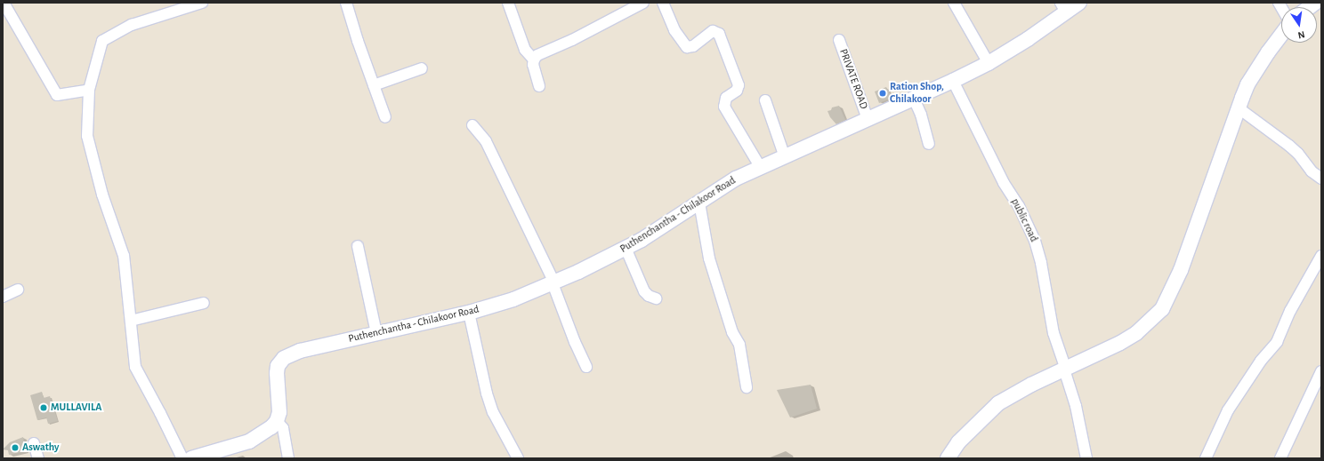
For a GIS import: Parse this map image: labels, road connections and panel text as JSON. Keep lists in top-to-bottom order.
{
  "streets": {
    "main road": ["Puthenchantha - Chilakoor Road"],
    "street": ["PRIVATE ROAD", "public road"]
  },
  "crossings": [
    ["PRIVATE ROAD", "Puthenchantha - Chilakoor Road"],
    ["Puthenchantha - Chilakoor Road", "public road"]
  ],
  "places": ["Ration Shop, Chilakoor", "MULLAVILA", "Aswathy"],
  "north": "bottom"
}
